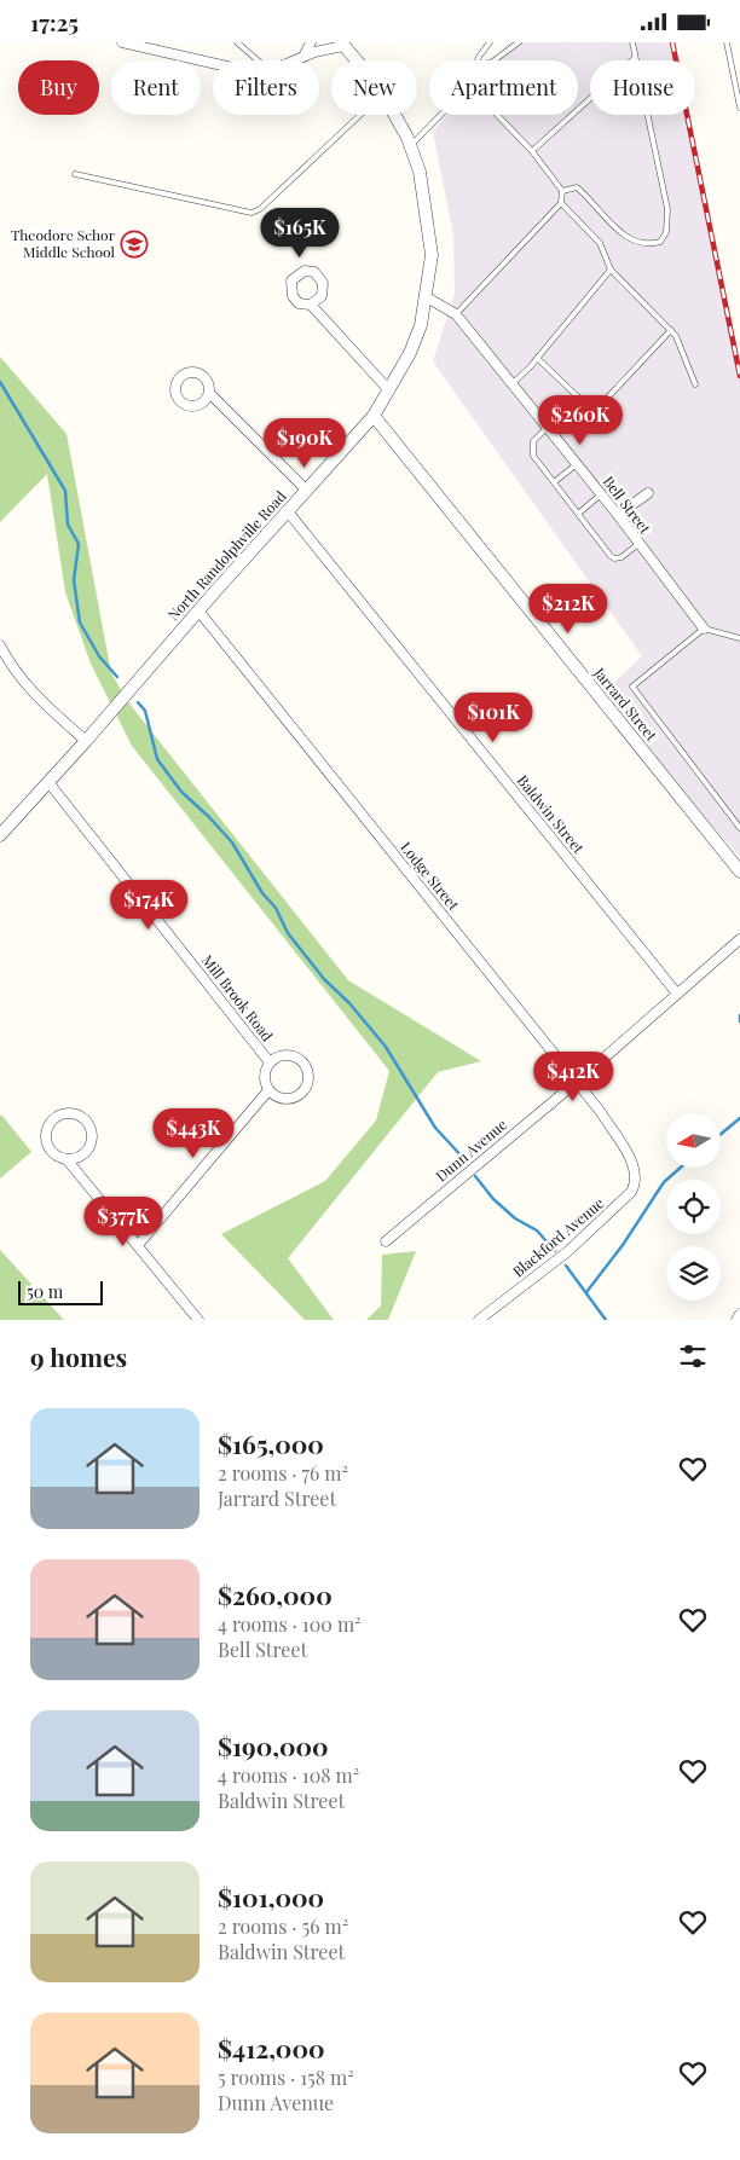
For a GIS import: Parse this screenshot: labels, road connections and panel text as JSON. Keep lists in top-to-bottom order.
{
  "streets": {
    "street": [
      "Bell Street",
      "North Randolphville Road",
      "Jarrard Street",
      "Baldwin Street",
      "Lodge Street",
      "Mill Brook Road",
      "Dunn Avenue",
      "Blackford Avenue"
    ]
  },
  "crossings": [
    ["Bell Street", "North Randolphville Road"],
    ["North Randolphville Road", "Jarrard Street"],
    ["North Randolphville Road", "Baldwin Street"],
    ["North Randolphville Road", "Lodge Street"],
    ["North Randolphville Road", "Mill Brook Road"],
    ["Baldwin Street", "Dunn Avenue"],
    ["Lodge Street", "Dunn Avenue"],
    ["Lodge Street", "Blackford Avenue"]
  ],
  "places": {
    "school or university": ["Theodore Schor Middle School"]
  },
  "scale_bar": "50 m",
  "north": "left",
  "page": {
    "status": "17:25",
    "chip": [
      "Buy",
      "Rent",
      "Filters",
      "New",
      "Apartment",
      "House"
    ],
    "price": [
      "$165K",
      "$260K",
      "$190K",
      "$212K",
      "$101K",
      "$174K",
      "$412K",
      "$443K",
      "$377K"
    ],
    "scale": "50 m",
    "heading": "9 homes",
    "list": [
      {
        "name": "$165,000",
        "note": "2 rooms · 76 m² · Jarrard Street"
      },
      {
        "name": "$260,000",
        "note": "4 rooms · 100 m² · Bell Street"
      },
      {
        "name": "$190,000",
        "note": "4 rooms · 108 m² · Baldwin Street"
      },
      {
        "name": "$101,000",
        "note": "2 rooms · 56 m² · Baldwin Street"
      },
      {
        "name": "$412,000",
        "note": "5 rooms · 158 m² · Dunn Avenue"
      }
    ]
  }
}
